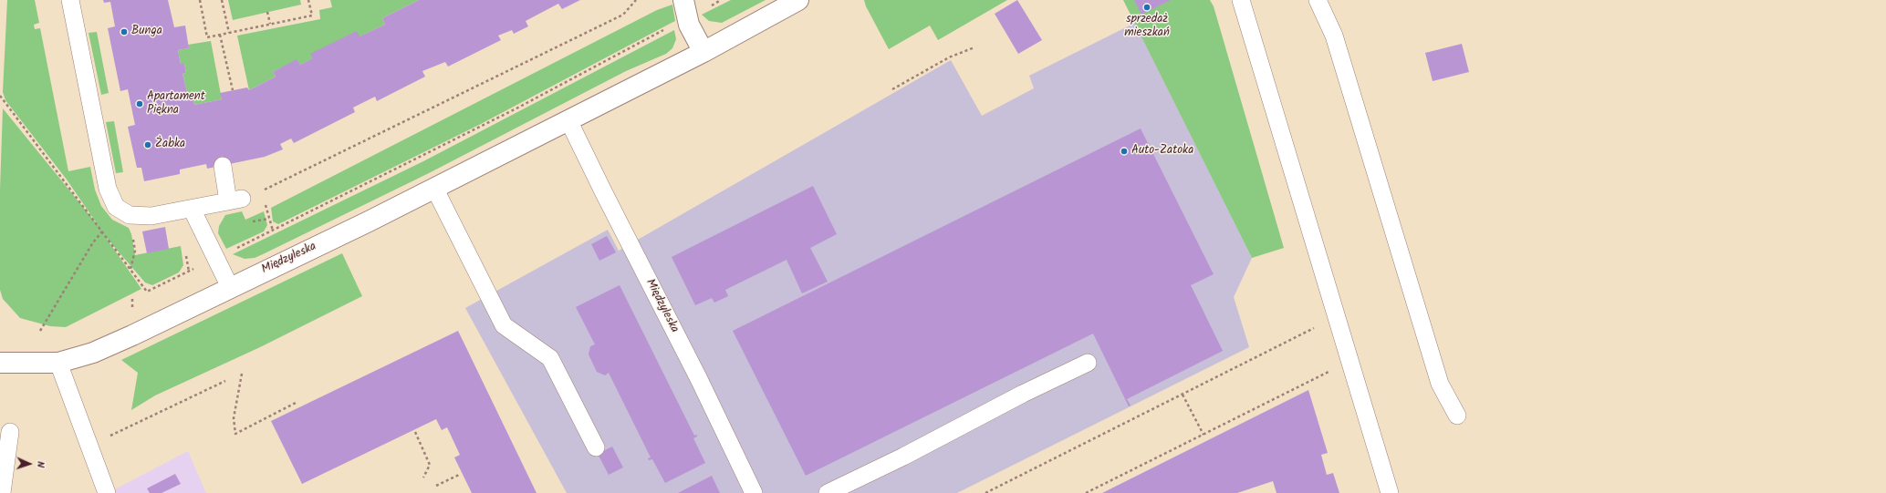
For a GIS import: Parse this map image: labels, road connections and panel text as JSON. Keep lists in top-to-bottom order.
{
  "streets": {
    "street": ["Międzyleska"]
  },
  "places": [
    "sprzedaż mieszkań",
    "Bunga",
    "Apartament Piękna",
    "Żabka",
    "Auto-Zatoka"
  ],
  "north": "right"
}
